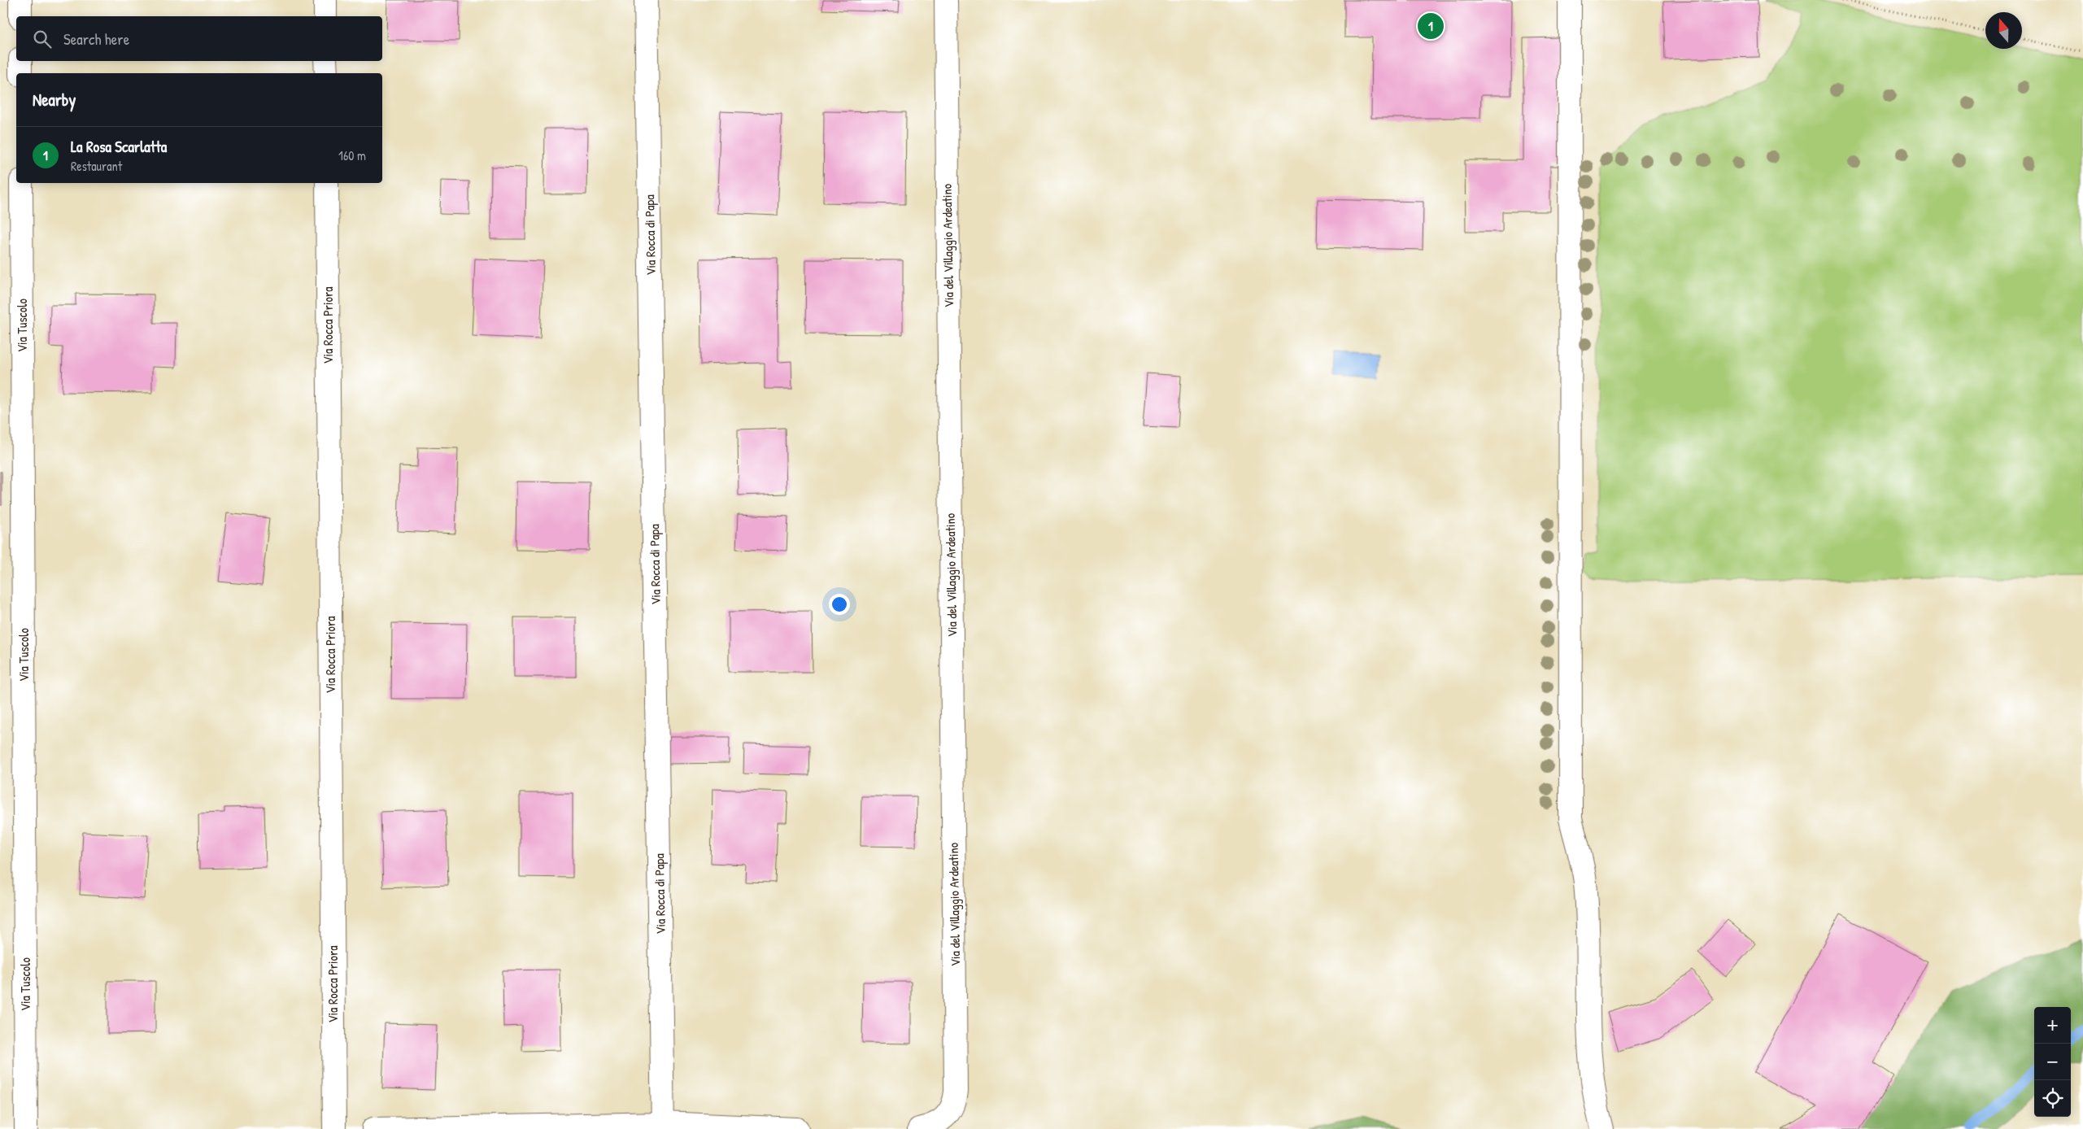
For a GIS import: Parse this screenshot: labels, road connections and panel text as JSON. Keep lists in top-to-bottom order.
{
  "streets": {
    "street": [
      "Via Rocca di Papa",
      "Via del Villaggio Ardeatino",
      "Via Tuscolo",
      "Via Rocca Priora"
    ]
  },
  "north": "top",
  "page": {
    "pins": "1",
    "search": "Search here",
    "heading": "Nearby",
    "list": [
      {
        "mark": "1",
        "name": "La Rosa Scarlatta",
        "note": "Restaurant",
        "value": "160 m"
      }
    ],
    "map_buttons": ["+", "−"]
  }
}
